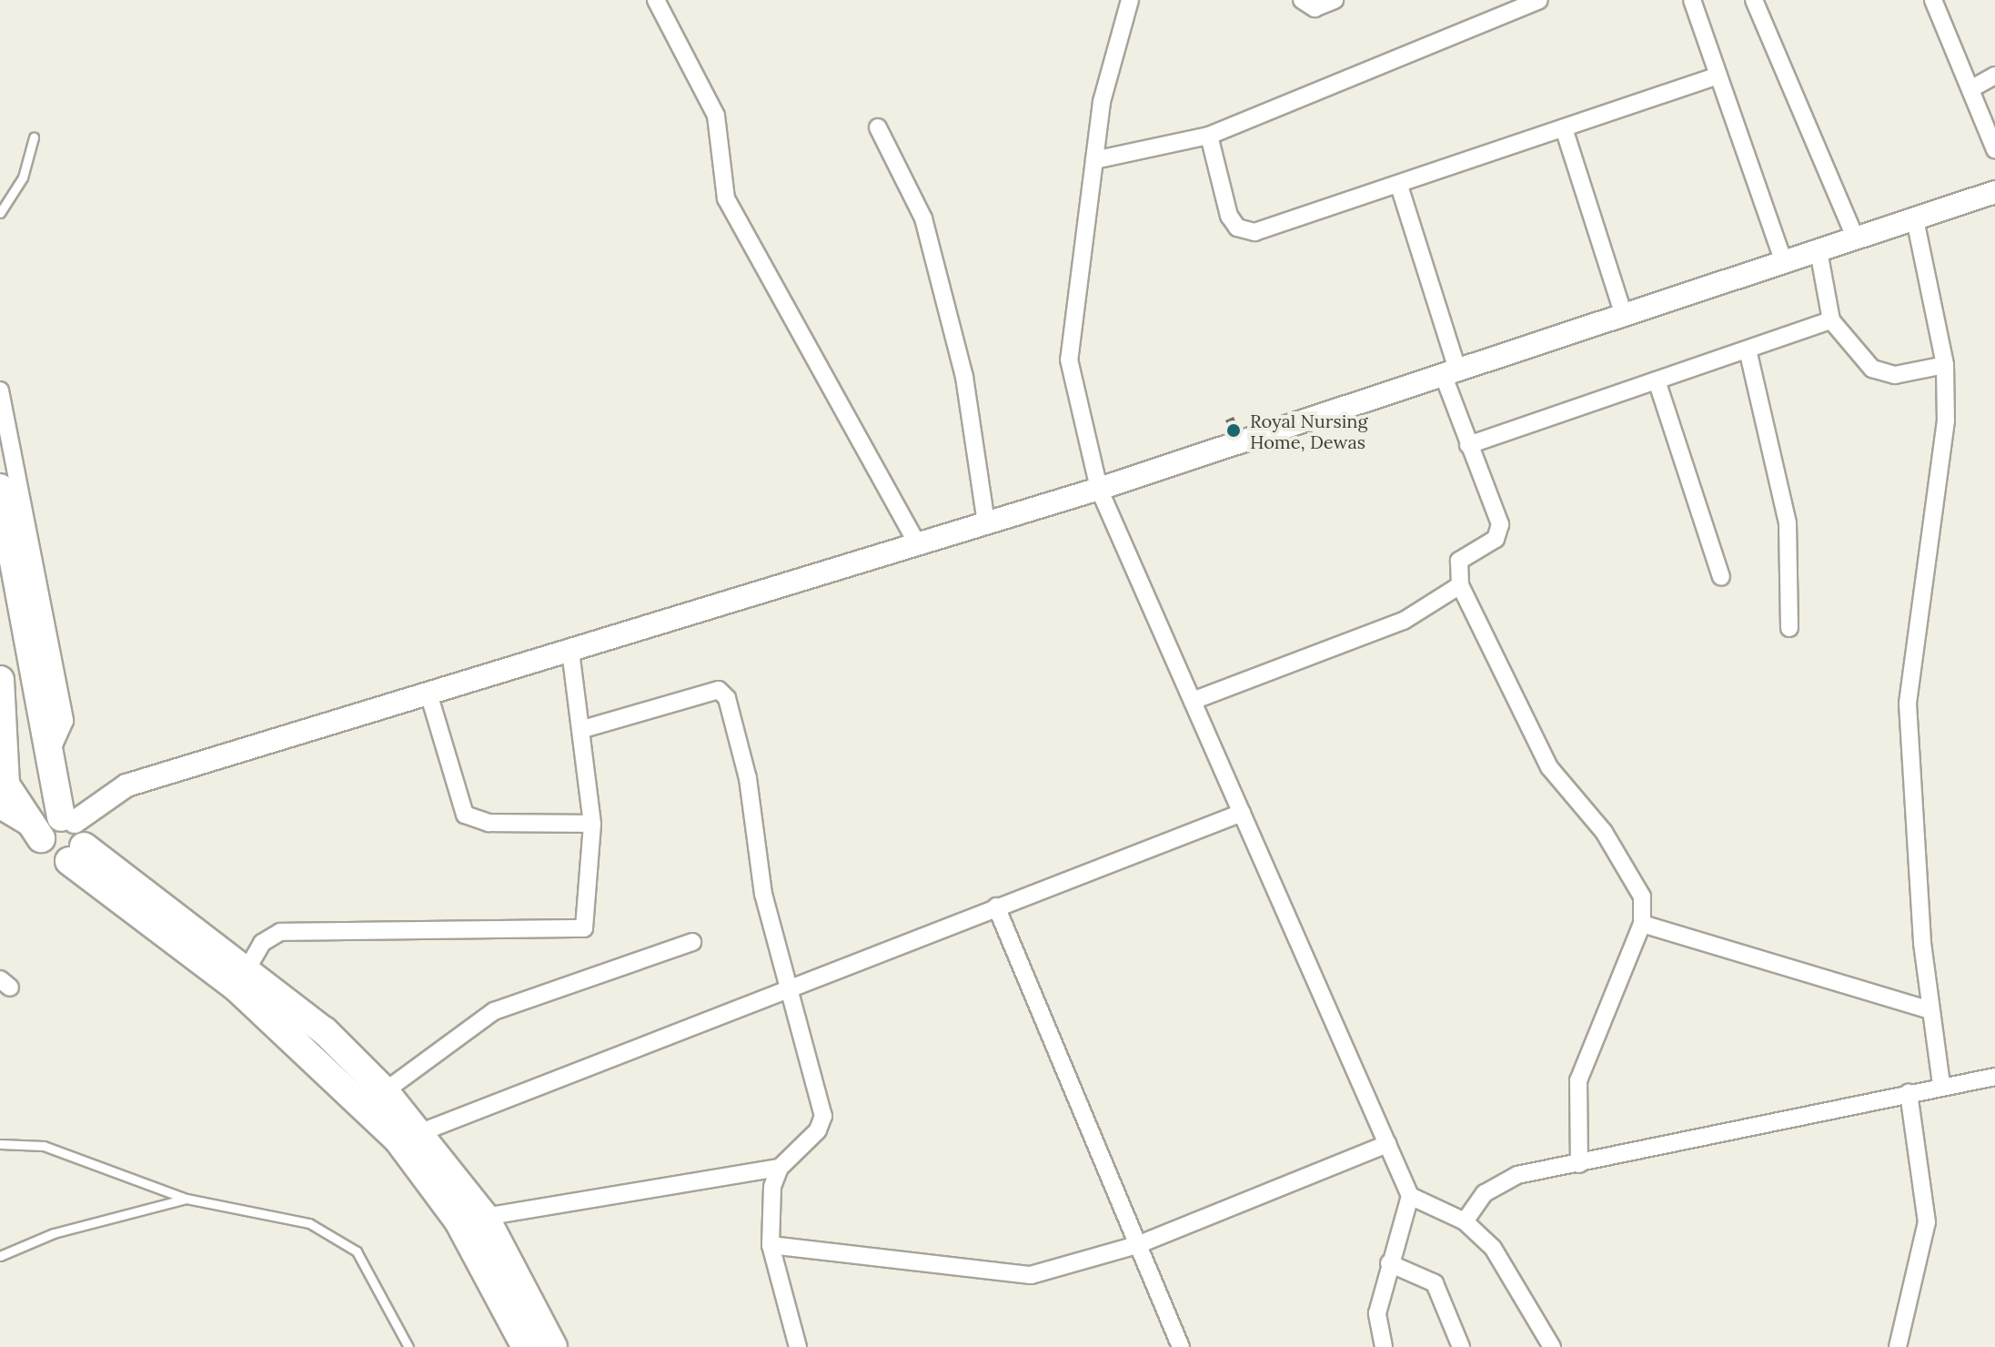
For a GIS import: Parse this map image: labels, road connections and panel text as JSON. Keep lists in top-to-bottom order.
{
  "places": ["Royal Nursing Home, Dewas"]
}
